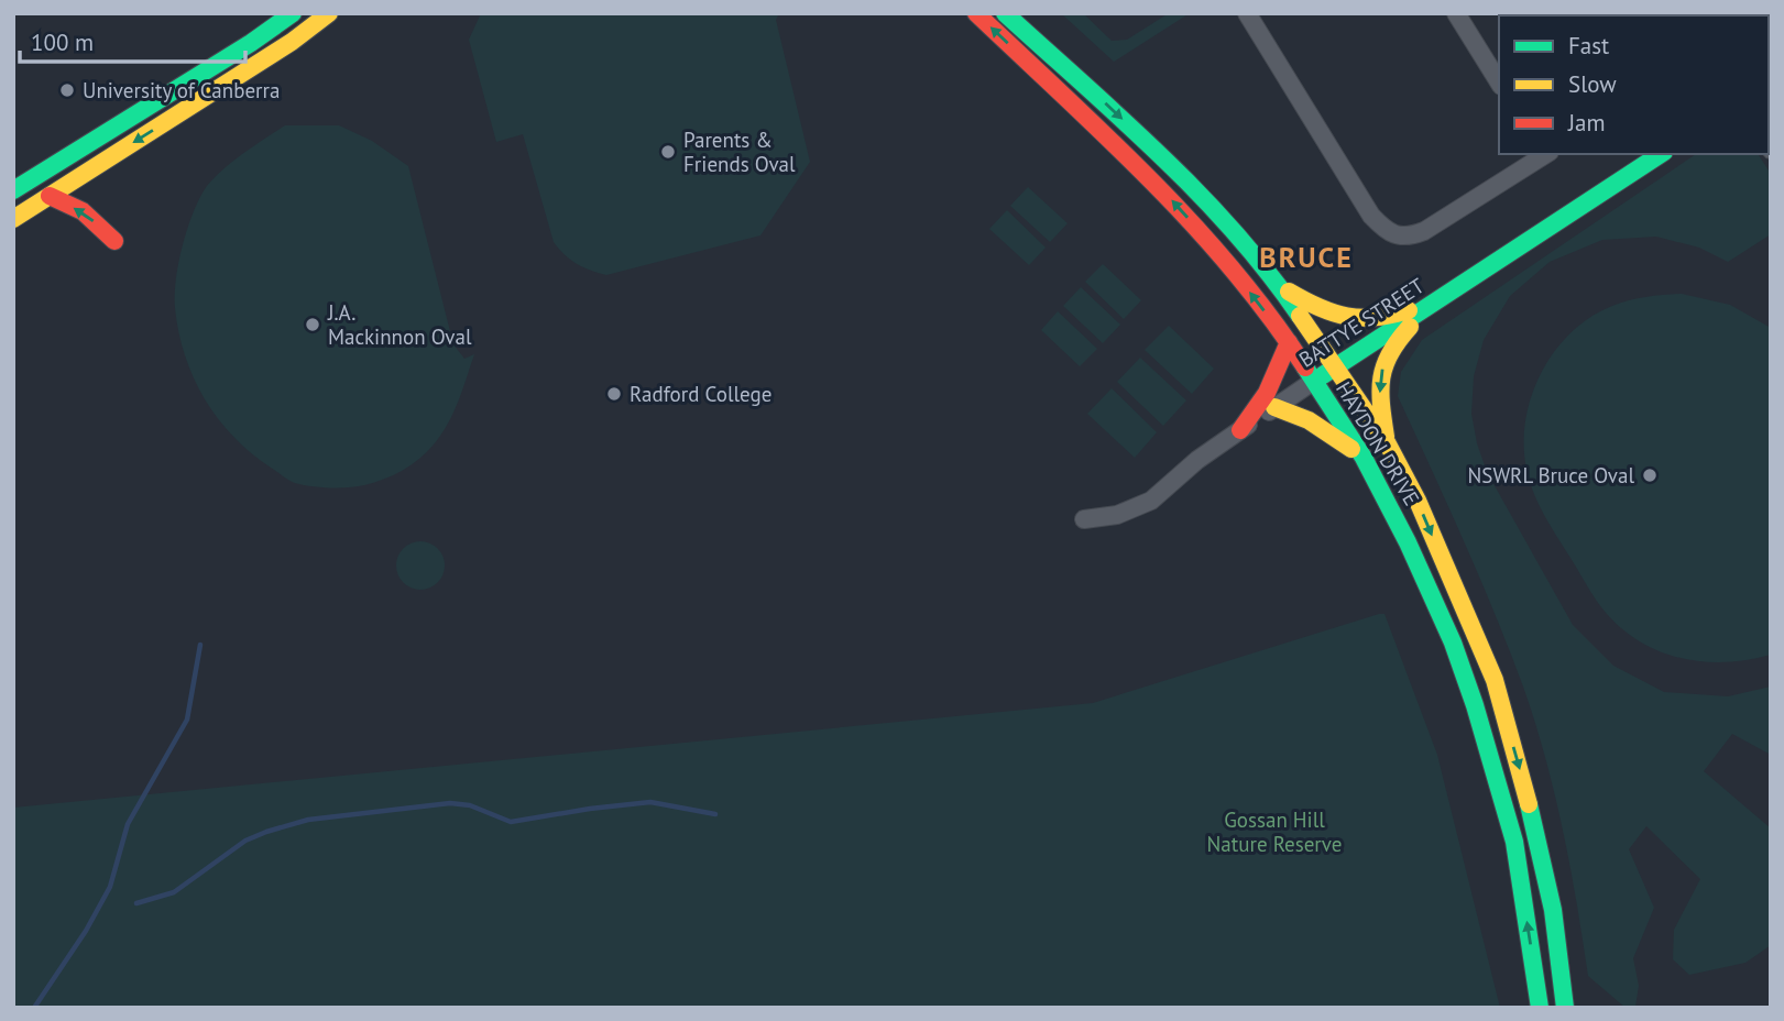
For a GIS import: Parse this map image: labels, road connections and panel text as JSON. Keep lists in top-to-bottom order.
{
  "streets": {
    "main road": ["BATTYE STREET", "HAYDON DRIVE"]
  },
  "crossings": [
    ["BATTYE STREET", "HAYDON DRIVE"]
  ],
  "districts": ["BRUCE"],
  "parks": ["Gossan Hill Nature Reserve"],
  "places": [
    "University of Canberra",
    "Parents & Friends Oval",
    "J.A. Mackinnon Oval",
    "Radford College",
    "NSWRL Bruce Oval"
  ],
  "legend": ["Fast", "Slow", "Jam"],
  "scale_bar": "100 m"
}
